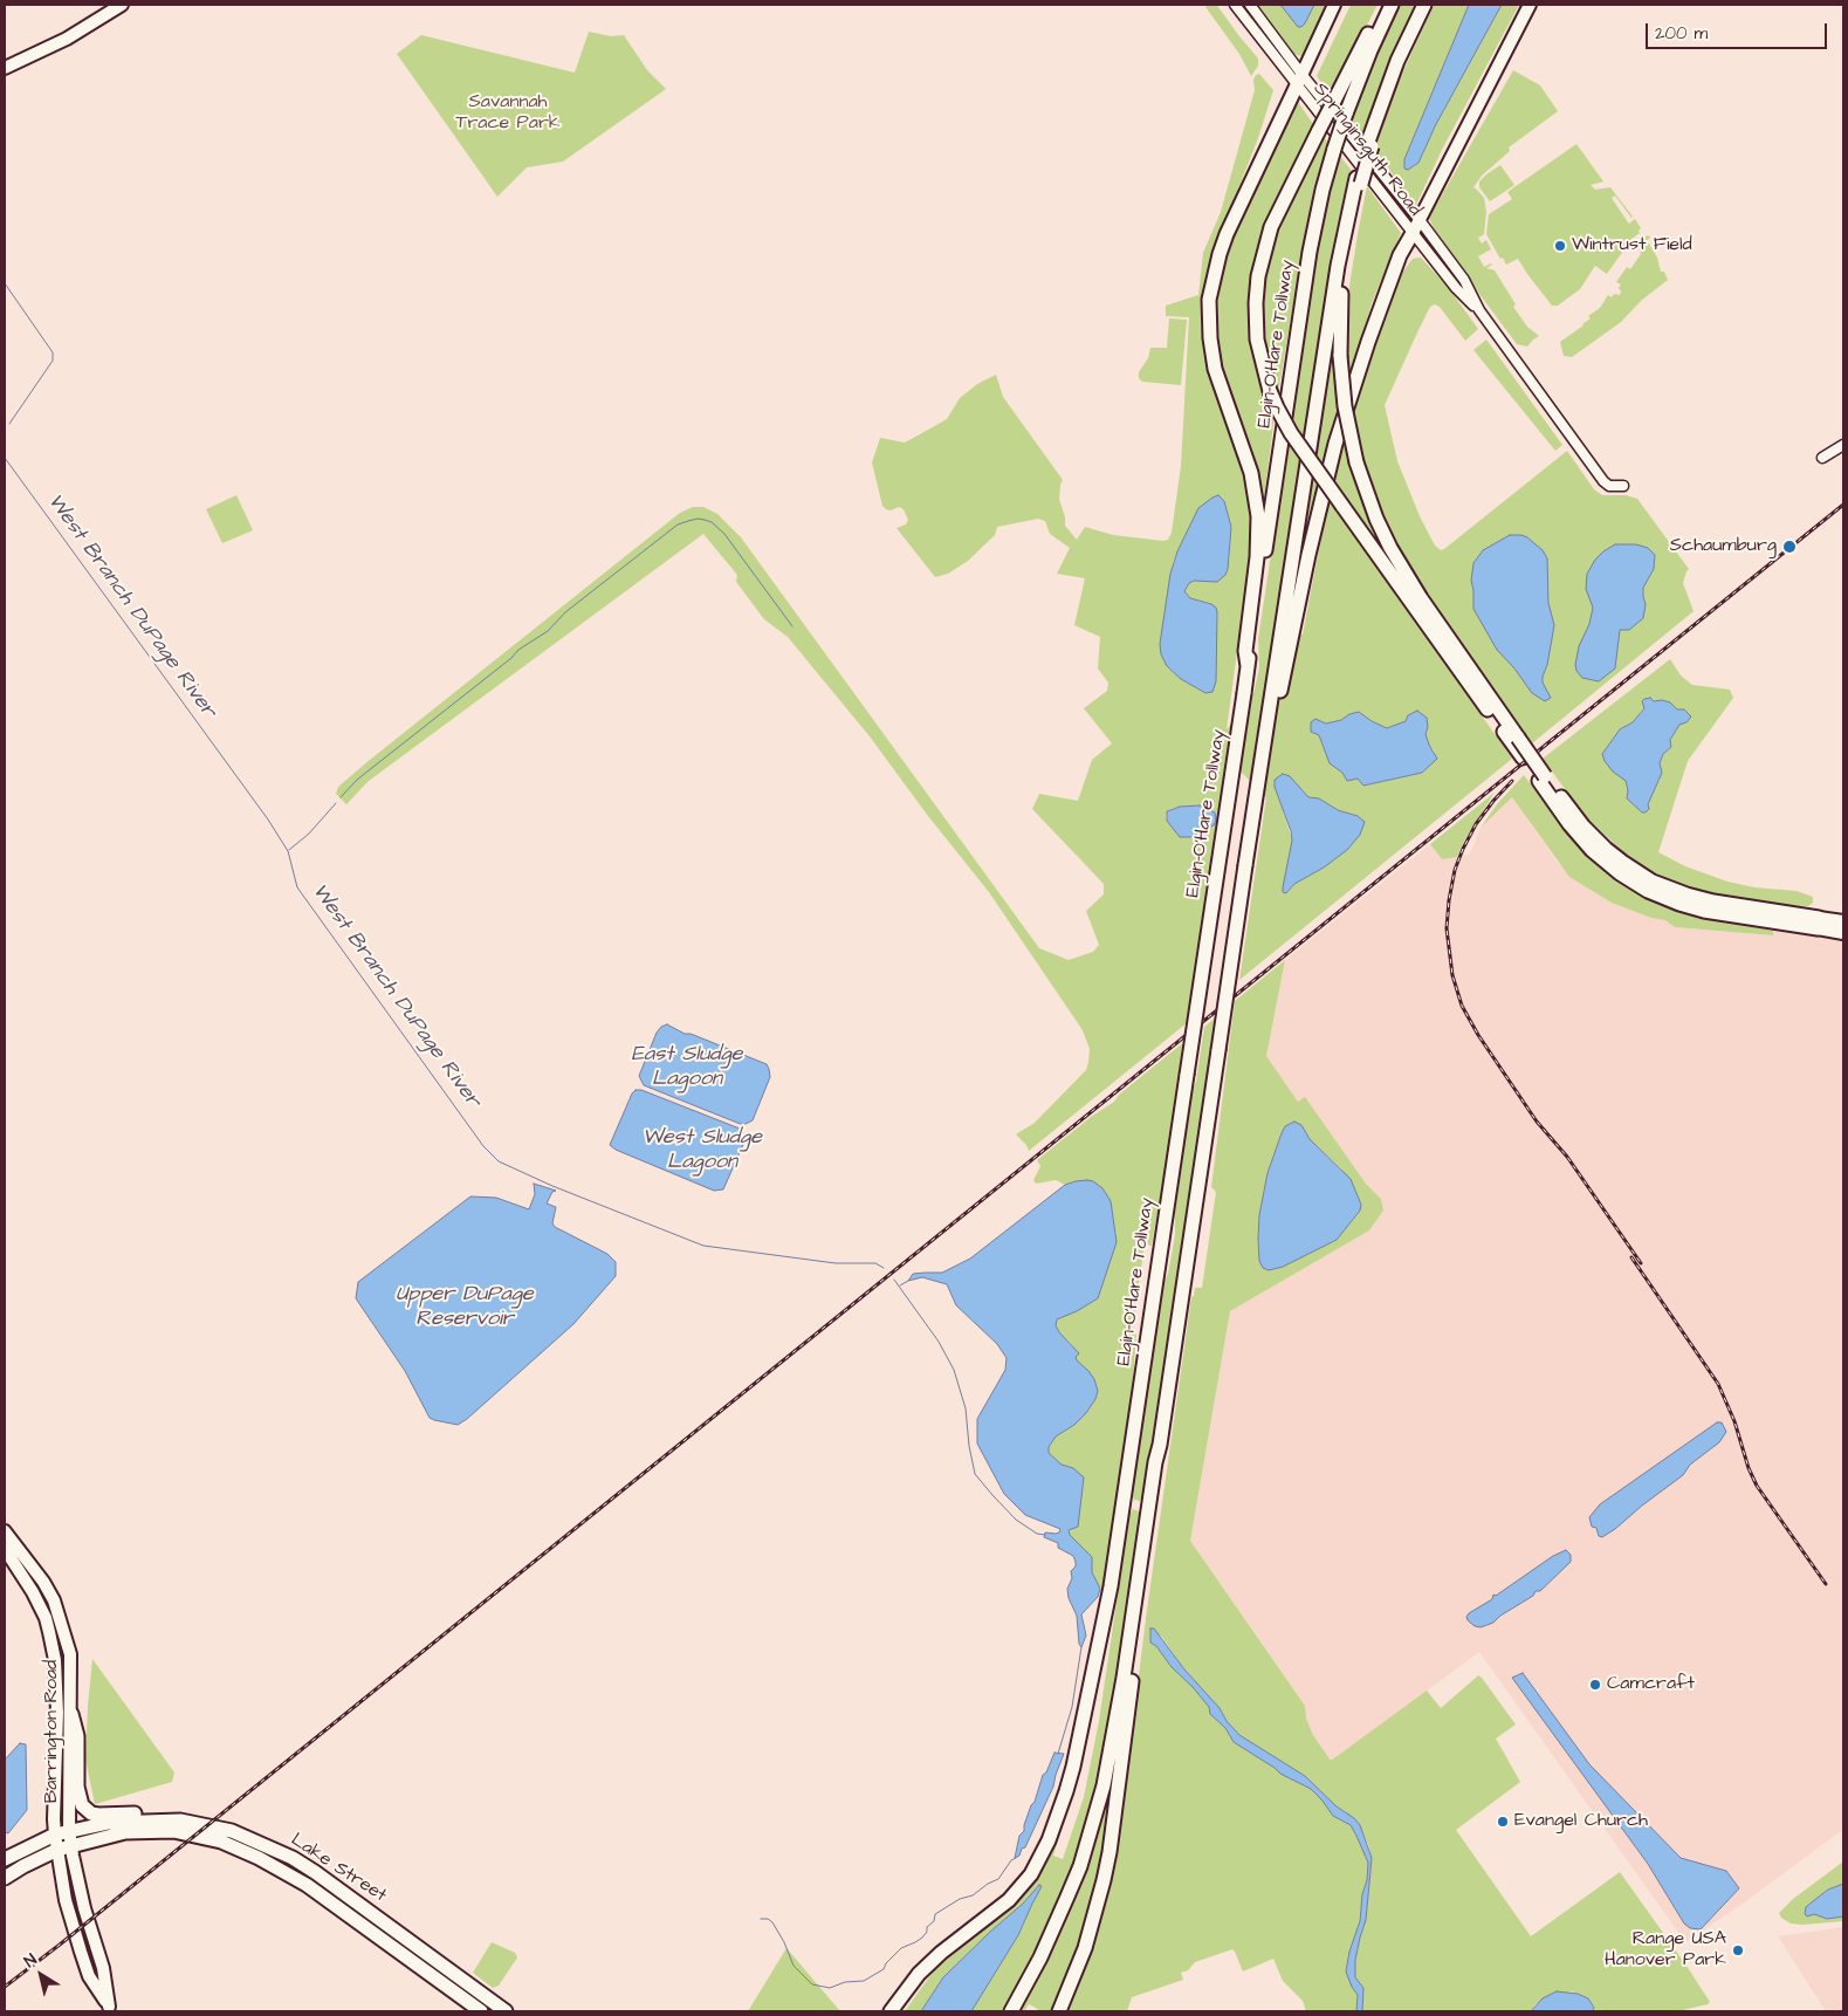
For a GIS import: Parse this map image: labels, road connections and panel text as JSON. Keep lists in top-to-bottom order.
{
  "streets": {
    "highway": ["Elgin-O'Hare Tollway", "Lake Street"],
    "main road": ["Barrington Road"],
    "street": ["Springinsguth Road"]
  },
  "crossings": [
    ["Barrington Road", "Lake Street"]
  ],
  "water": [
    "West Branch DuPage River",
    "East Sludge Lagoon",
    "West Sludge Lagoon",
    "Upper DuPage Reservoir"
  ],
  "parks": ["Savannah Trace Park"],
  "places": [
    "Wintrust Field",
    "Schaumburg",
    "Camcraft",
    "Evangel Church",
    "Range USA Hanover Park"
  ],
  "scale_bar": "200 m",
  "north": "top left"
}
